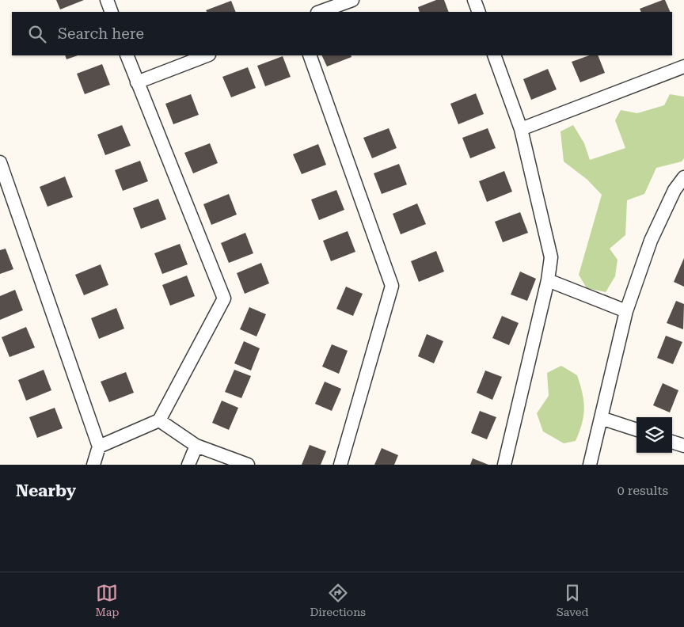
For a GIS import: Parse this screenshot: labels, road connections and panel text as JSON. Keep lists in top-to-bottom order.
{
  "page": {
    "search": "Search here",
    "heading": ["Nearby", "0 results"],
    "nav": ["Map", "Directions", "Saved"]
  }
}
